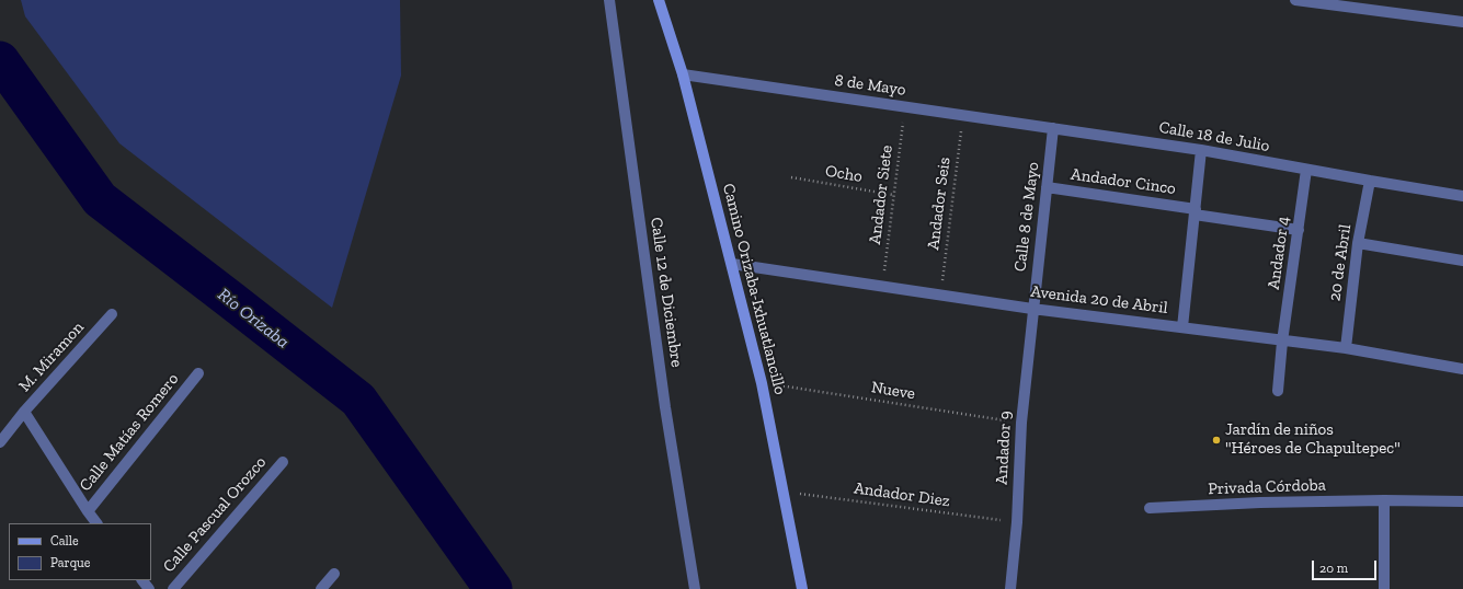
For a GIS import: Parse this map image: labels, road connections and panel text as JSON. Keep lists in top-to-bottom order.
{
  "streets": {
    "street": [
      "8 de Mayo",
      "Calle 18 de Julio",
      "Andador Cinco",
      "Calle 8 de Mayo",
      "Andador 4",
      "20 de Abril",
      "Camino Orizaba-Ixhuatlancillo",
      "Calle 12 de Diciembre",
      "Avenida 20 de Abril",
      "M. Miramon",
      "Calle Matías Romero",
      "Andador 9",
      "Privada Córdoba",
      "Calle Pascual Orozco"
    ],
    "path": [
      "Ocho",
      "Andador Siete",
      "Andador Seis",
      "Nueve",
      "Andador Diez"
    ]
  },
  "crossings": [
    ["8 de Mayo", "Calle 18 de Julio"],
    ["8 de Mayo", "Andador Siete"],
    ["8 de Mayo", "Andador Seis"],
    ["8 de Mayo", "Calle 8 de Mayo"],
    ["8 de Mayo", "Camino Orizaba-Ixhuatlancillo"],
    ["Calle 18 de Julio", "Calle 8 de Mayo"],
    ["Calle 18 de Julio", "Andador 4"],
    ["Calle 18 de Julio", "20 de Abril"],
    ["Ocho", "Andador Siete"],
    ["Andador Cinco", "Calle 8 de Mayo"],
    ["Andador Cinco", "Andador 4"],
    ["Andador Siete", "Avenida 20 de Abril"],
    ["Andador Seis", "Avenida 20 de Abril"],
    ["Calle 8 de Mayo", "Avenida 20 de Abril"],
    ["Calle 8 de Mayo", "Andador 9"],
    ["Andador 4", "Avenida 20 de Abril"],
    ["20 de Abril", "Avenida 20 de Abril"],
    ["Camino Orizaba-Ixhuatlancillo", "Avenida 20 de Abril"],
    ["Camino Orizaba-Ixhuatlancillo", "Nueve"],
    ["Camino Orizaba-Ixhuatlancillo", "Andador Diez"],
    ["Avenida 20 de Abril", "Andador 9"],
    ["Nueve", "Andador 9"],
    ["Andador 9", "Andador Diez"]
  ],
  "water": ["Río Orizaba"],
  "places": ["Jardín de niños \"Héroes de Chapultepec\""],
  "legend": ["Calle", "Parque"],
  "scale_bar": "20 m"
}
